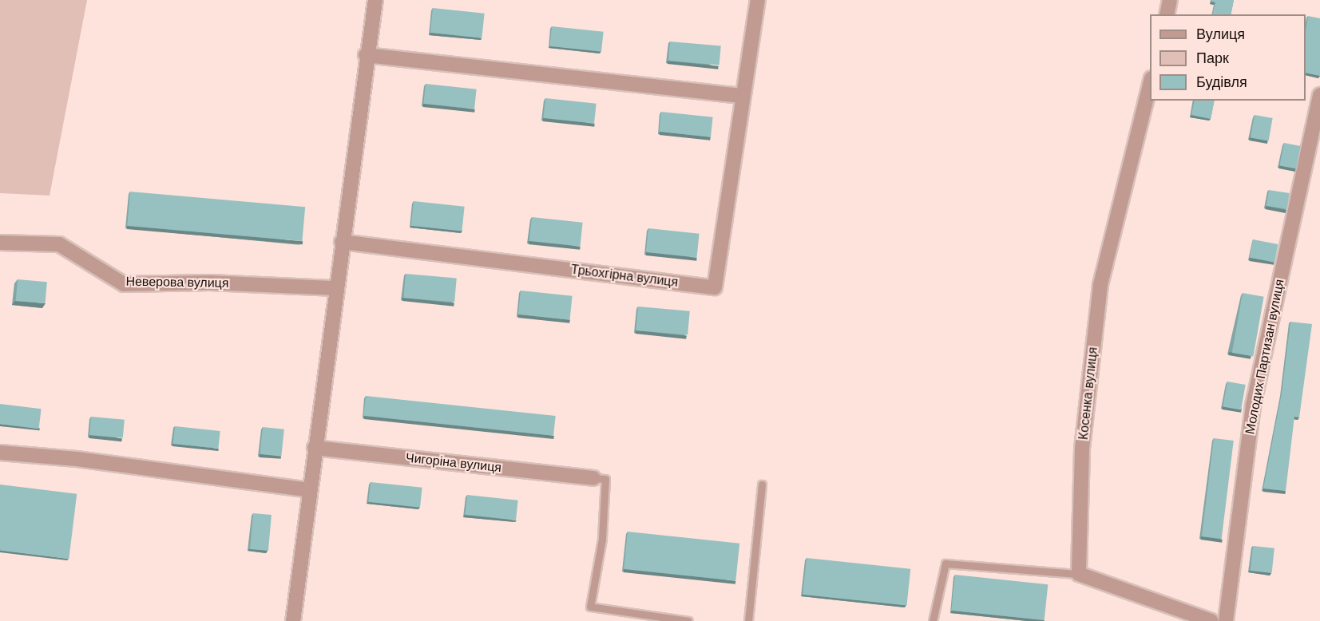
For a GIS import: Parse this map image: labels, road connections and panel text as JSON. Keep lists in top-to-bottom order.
{
  "streets": {
    "street": [
      "Трьохгірна вулиця",
      "Неверова вулиця",
      "Молодих Партизан вулиця",
      "Косенка вулиця",
      "Чигоріна вулиця"
    ]
  },
  "legend": ["Вулиця", "Парк", "Будівля"]
}
